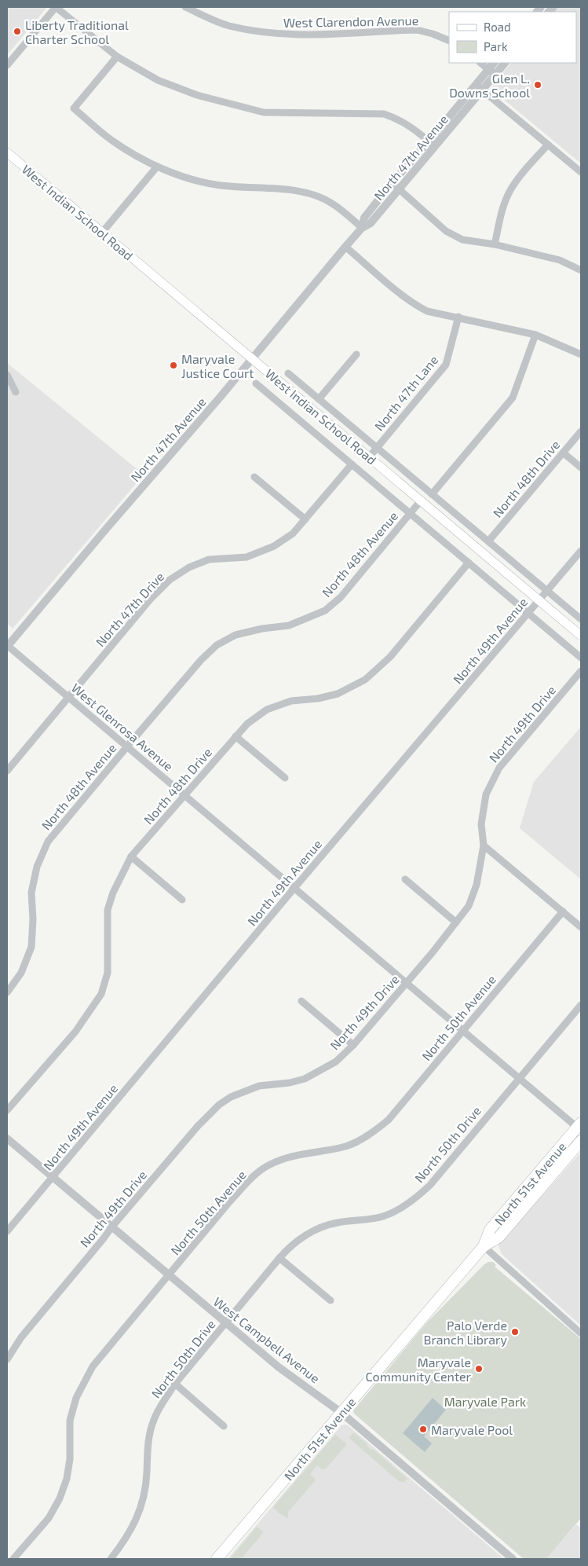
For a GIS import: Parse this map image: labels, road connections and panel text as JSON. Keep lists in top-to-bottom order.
{
  "streets": {
    "main road": ["West Indian School Road", "North 51st Avenue"],
    "street": [
      "West Clarendon Avenue",
      "North 47th Avenue",
      "North 47th Lane",
      "North 48th Drive",
      "North 48th Avenue",
      "North 47th Drive",
      "North 49th Avenue",
      "North 49th Drive",
      "West Glenrosa Avenue",
      "North 50th Avenue",
      "North 50th Drive",
      "West Campbell Avenue"
    ]
  },
  "crossings": [
    ["North 47th Avenue", "West Indian School Road"],
    ["North 47th Avenue", "West Glenrosa Avenue"],
    ["West Indian School Road", "North 47th Lane"],
    ["West Indian School Road", "North 48th Drive"],
    ["West Indian School Road", "North 48th Avenue"],
    ["West Indian School Road", "North 47th Drive"],
    ["West Indian School Road", "North 49th Avenue"],
    ["North 48th Drive", "West Glenrosa Avenue"],
    ["North 48th Avenue", "West Glenrosa Avenue"],
    ["North 47th Drive", "West Glenrosa Avenue"],
    ["North 49th Avenue", "West Glenrosa Avenue"],
    ["North 49th Avenue", "West Campbell Avenue"],
    ["North 49th Drive", "West Glenrosa Avenue"],
    ["North 49th Drive", "West Campbell Avenue"],
    ["West Glenrosa Avenue", "North 50th Avenue"],
    ["West Glenrosa Avenue", "North 50th Drive"],
    ["West Glenrosa Avenue", "North 51st Avenue"],
    ["North 50th Avenue", "West Campbell Avenue"],
    ["North 50th Drive", "West Campbell Avenue"],
    ["North 51st Avenue", "West Campbell Avenue"]
  ],
  "parks": ["Maryvale Park"],
  "places": [
    "Liberty Traditional Charter School",
    "Glen L. Downs School",
    "Maryvale Justice Court",
    "Palo Verde Branch Library",
    "Maryvale Community Center",
    "Maryvale Pool"
  ],
  "legend": ["Road", "Park"]
}
